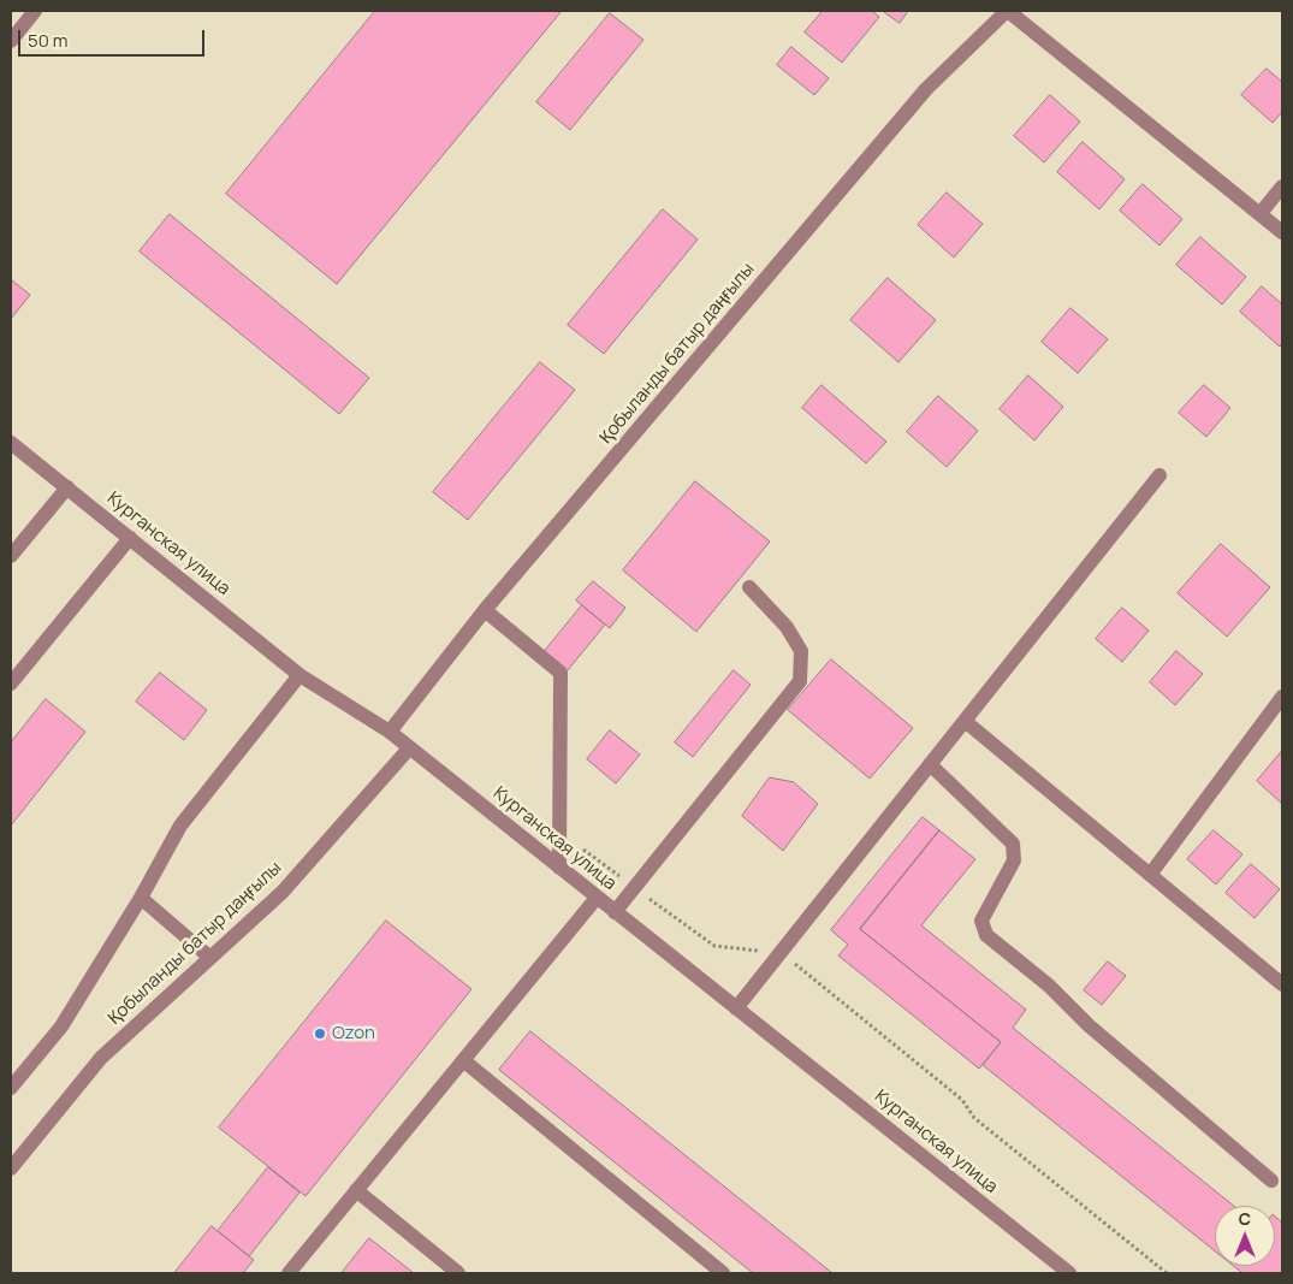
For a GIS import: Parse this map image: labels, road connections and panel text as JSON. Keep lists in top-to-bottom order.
{
  "streets": {
    "street": ["Қобыланды батыр даңғылы", "Курганская улица"]
  },
  "crossings": [
    ["Қобыланды батыр даңғылы", "Курганская улица"]
  ],
  "places": ["Ozon"],
  "scale_bar": "50 m",
  "north": "top"
}
